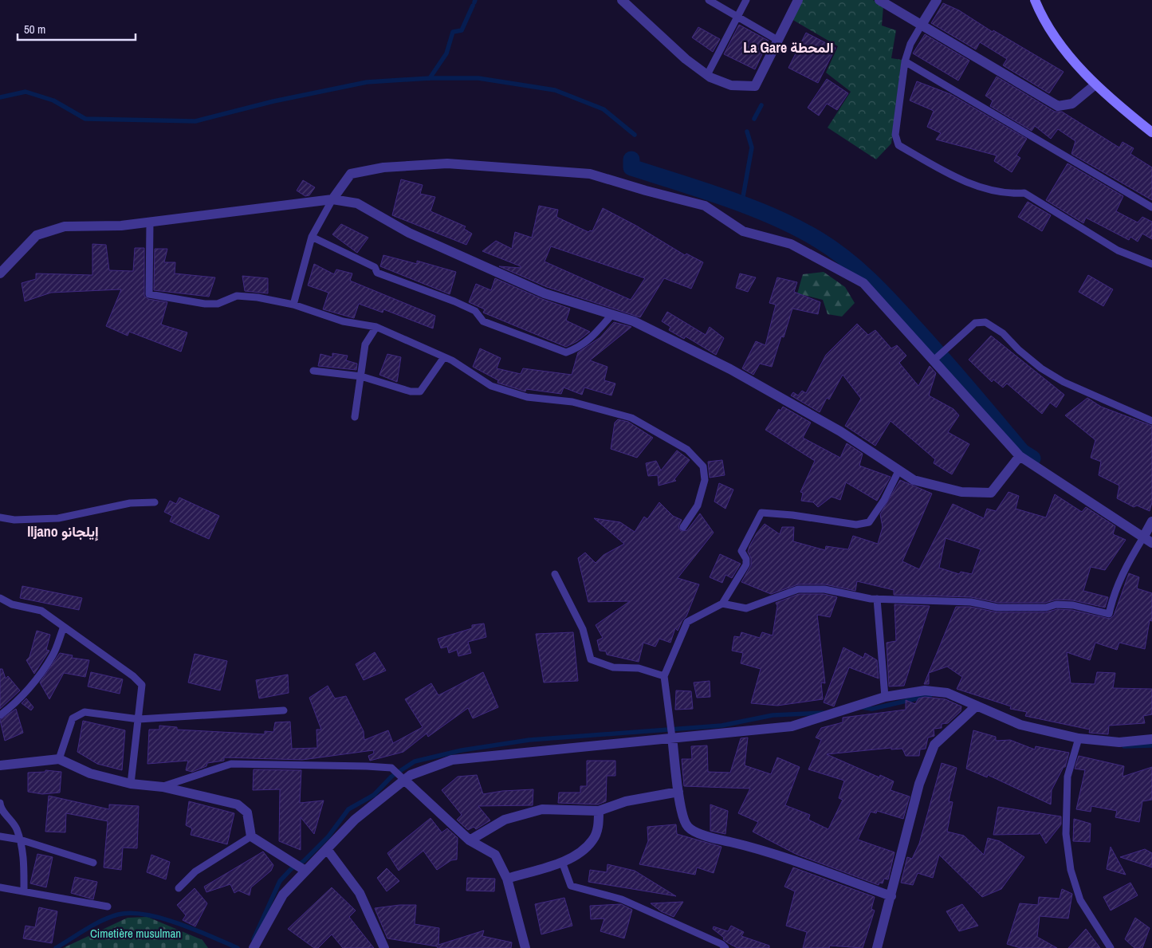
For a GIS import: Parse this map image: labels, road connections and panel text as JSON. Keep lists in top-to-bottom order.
{
  "districts": ["La Gare المحطة", "Iljano إيلجانو"],
  "parks": ["Cimetière musulman"],
  "scale_bar": "50 m"
}
